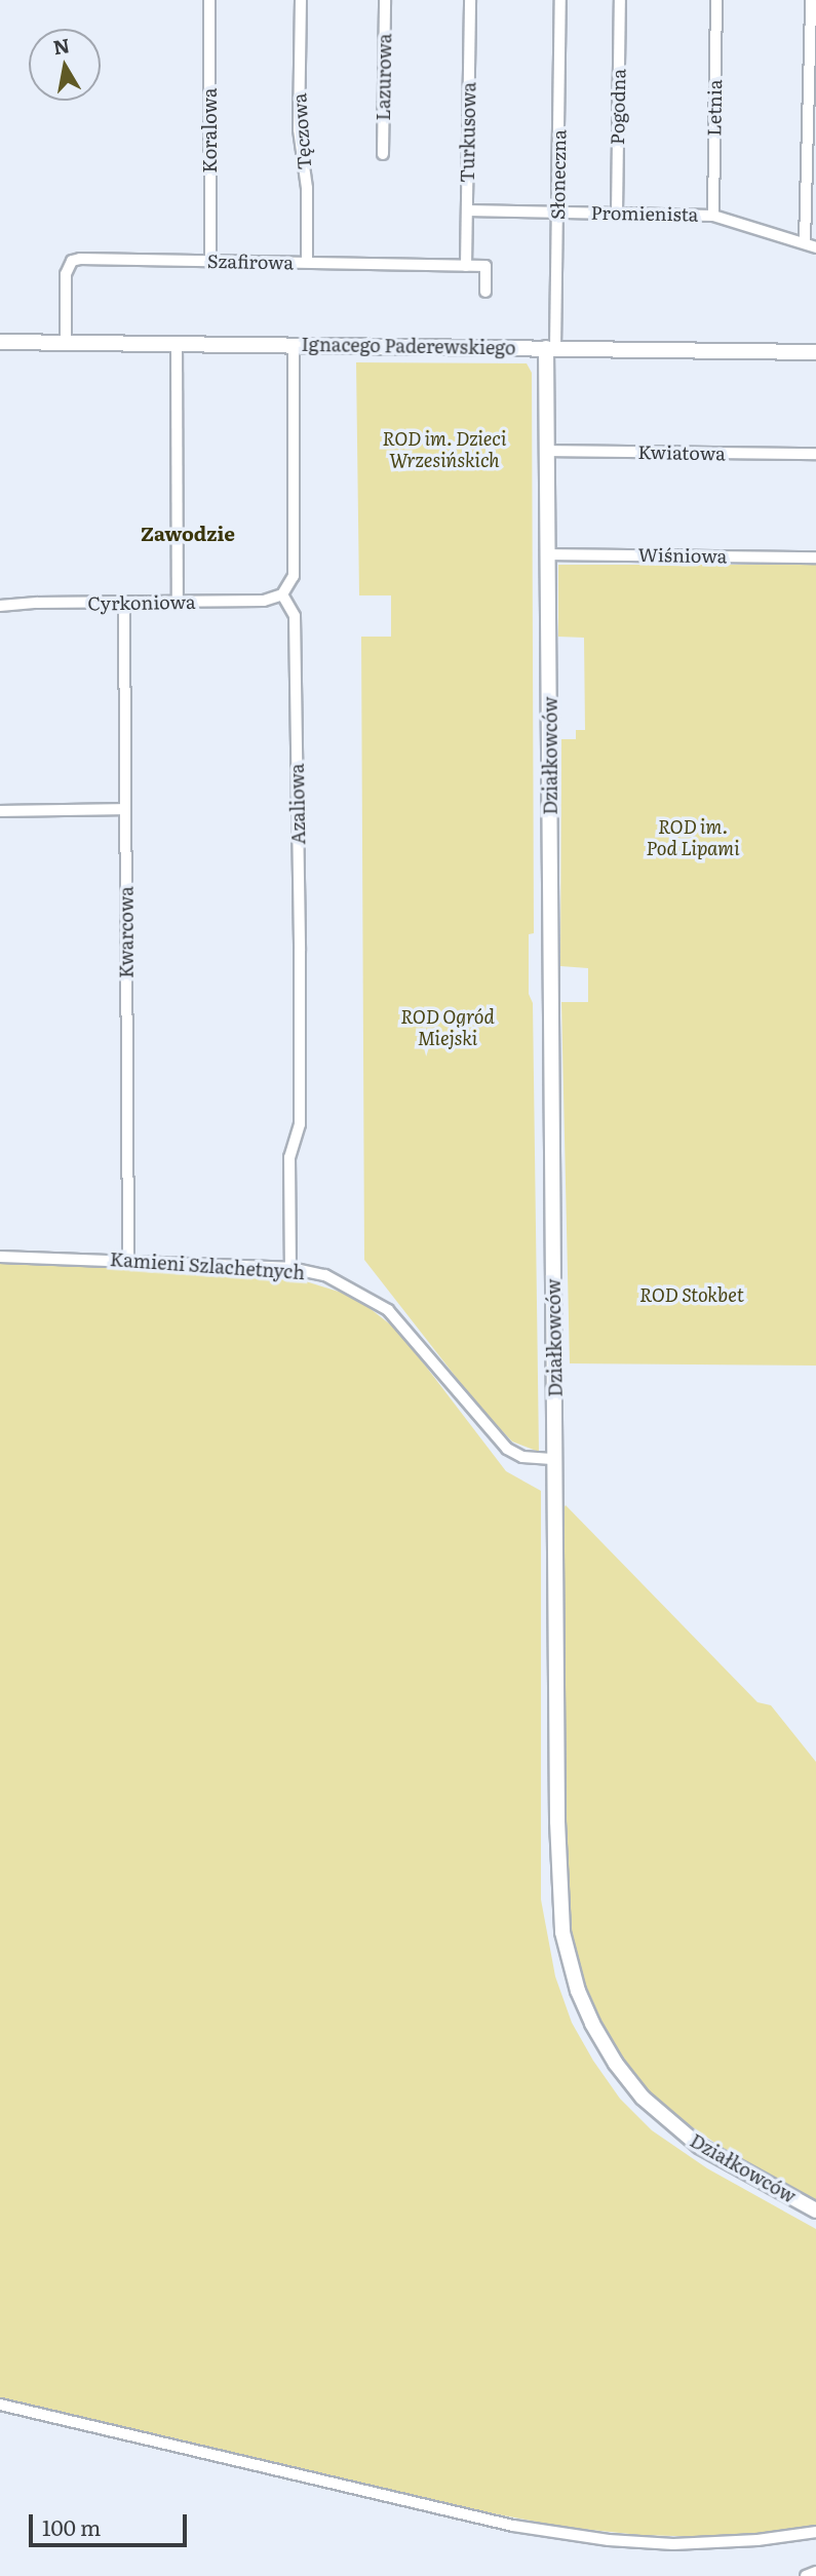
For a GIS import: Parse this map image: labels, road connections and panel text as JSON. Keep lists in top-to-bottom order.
{
  "streets": {
    "street": [
      "Lazurowa",
      "Pogodna",
      "Letnia",
      "Koralowa",
      "Tęczowa",
      "Turkusowa",
      "Słoneczna",
      "Promienista",
      "Szafirowa",
      "Ignacego Paderewskiego",
      "Kwiatowa",
      "Wiśniowa",
      "Cyrkoniowa",
      "Działkowców",
      "Azaliowa",
      "Kwarcowa",
      "Kamieni Szlachetnych"
    ]
  },
  "crossings": [
    ["Pogodna", "Promienista"],
    ["Letnia", "Promienista"],
    ["Koralowa", "Szafirowa"],
    ["Tęczowa", "Szafirowa"],
    ["Turkusowa", "Promienista"],
    ["Turkusowa", "Szafirowa"],
    ["Słoneczna", "Promienista"],
    ["Słoneczna", "Ignacego Paderewskiego"],
    ["Słoneczna", "Działkowców"],
    ["Szafirowa", "Ignacego Paderewskiego"],
    ["Ignacego Paderewskiego", "Działkowców"],
    ["Kwiatowa", "Działkowców"],
    ["Wiśniowa", "Działkowców"],
    ["Cyrkoniowa", "Azaliowa"],
    ["Cyrkoniowa", "Kwarcowa"],
    ["Działkowców", "Kamieni Szlachetnych"],
    ["Azaliowa", "Kamieni Szlachetnych"],
    ["Kwarcowa", "Kamieni Szlachetnych"]
  ],
  "districts": ["Zawodzie"],
  "parks": [
    "ROD im. Dzieci Wrzesińskich",
    "ROD im. Pod Lipami",
    "ROD Ogród Miejski",
    "ROD Stokbet"
  ],
  "scale_bar": "100 m",
  "north": "top"
}
